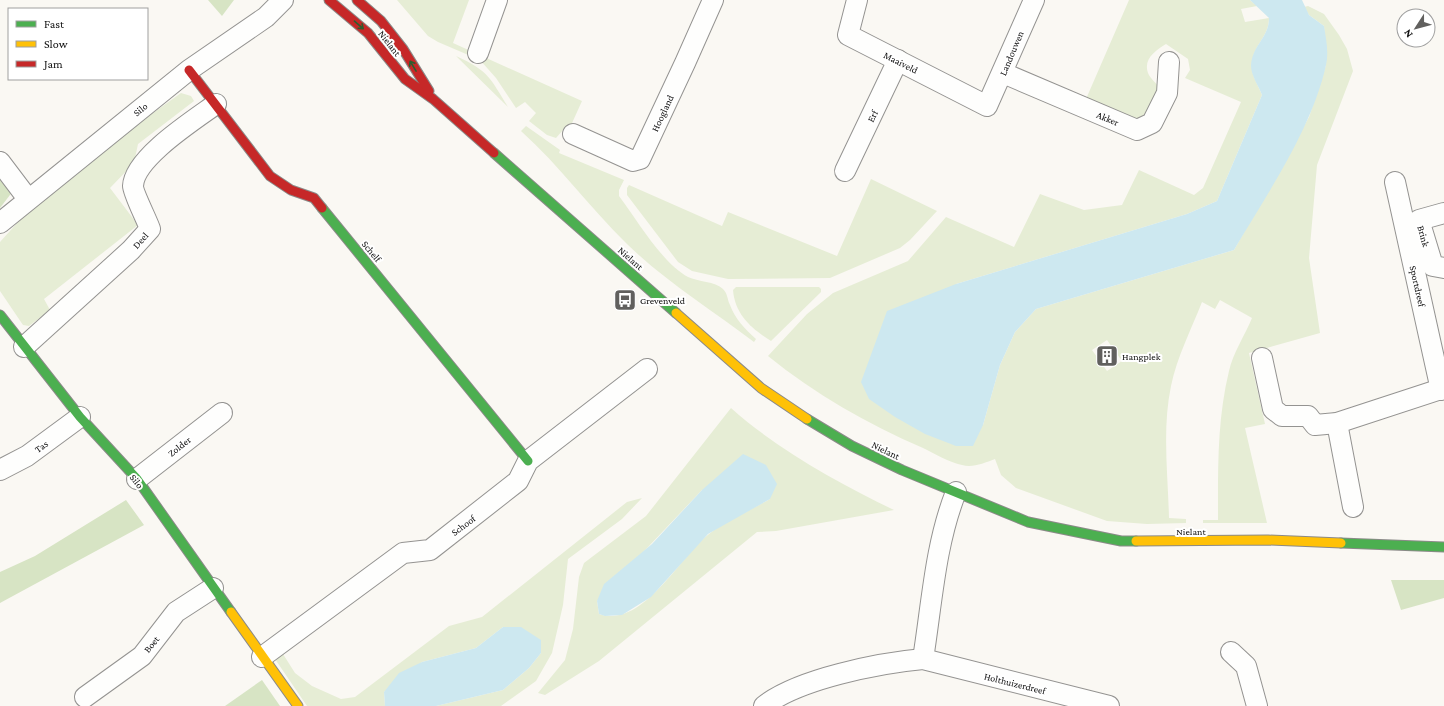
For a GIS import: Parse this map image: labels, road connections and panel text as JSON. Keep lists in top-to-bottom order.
{
  "streets": {
    "street": [
      "Nielant",
      "Landouwen",
      "Maaiveld",
      "Silo",
      "Hoogland",
      "Erf",
      "Akker",
      "Brink",
      "Deel",
      "Schelf",
      "Sportdreef",
      "Tas",
      "Zolder",
      "Schoof",
      "Boet",
      "Holthuizerdreef"
    ]
  },
  "crossings": [
    ["Landouwen", "Maaiveld"],
    ["Landouwen", "Akker"],
    ["Maaiveld", "Erf"],
    ["Silo", "Deel"],
    ["Silo", "Schelf"],
    ["Silo", "Tas"],
    ["Silo", "Zolder"],
    ["Silo", "Schoof"],
    ["Silo", "Boet"],
    ["Deel", "Schelf"],
    ["Schelf", "Schoof"]
  ],
  "places": {
    "bus stop": ["Grevenveld"],
    "building": ["Hangplek"]
  },
  "legend": ["Fast", "Slow", "Jam"],
  "north": "bottom left"
}
